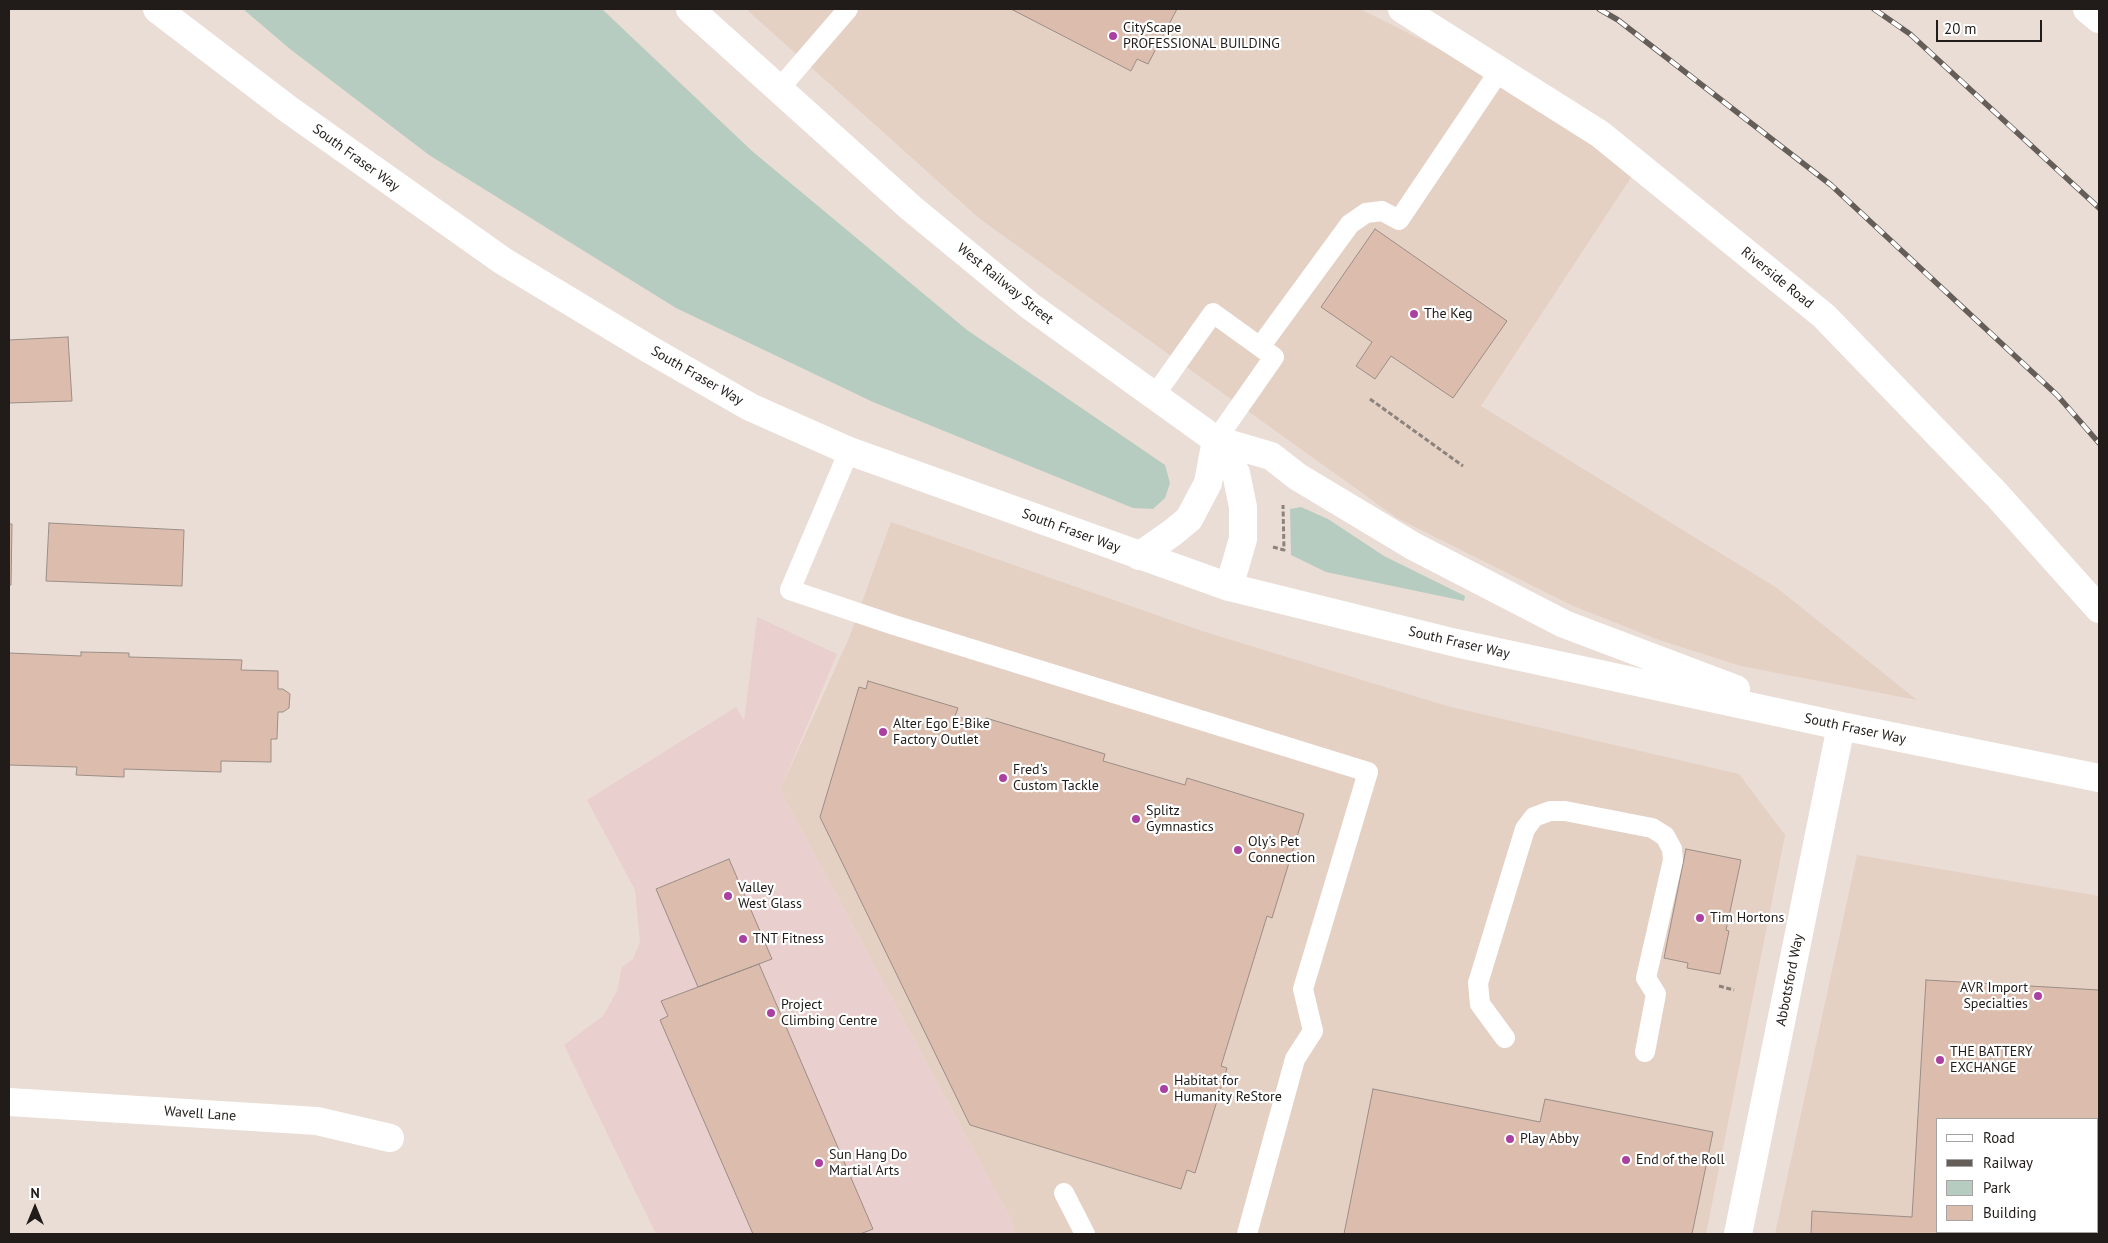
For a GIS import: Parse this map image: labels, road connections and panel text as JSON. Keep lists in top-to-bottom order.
{
  "streets": {
    "main road": [
      "South Fraser Way",
      "Riverside Road",
      "West Railway Street",
      "Abbotsford Way",
      "Wavell Lane"
    ]
  },
  "crossings": [
    ["South Fraser Way", "West Railway Street"],
    ["South Fraser Way", "Abbotsford Way"]
  ],
  "places": [
    "CityScape PROFESSIONAL BUILDING",
    "The Keg",
    "Alter Ego E-Bike Factory Outlet",
    "Fred's Custom Tackle",
    "Splitz Gymnastics",
    "Oly's Pet Connection",
    "Valley West Glass",
    "Tim Hortons",
    "TNT Fitness",
    "AVR Import Specialties",
    "Project Climbing Centre",
    "THE BATTERY EXCHANGE",
    "Habitat for Humanity ReStore",
    "Play Abby",
    "End of the Roll",
    "Sun Hang Do Martial Arts"
  ],
  "legend": [
    "Road",
    "Railway",
    "Park",
    "Building"
  ],
  "scale_bar": "20 m",
  "north": "top"
}
